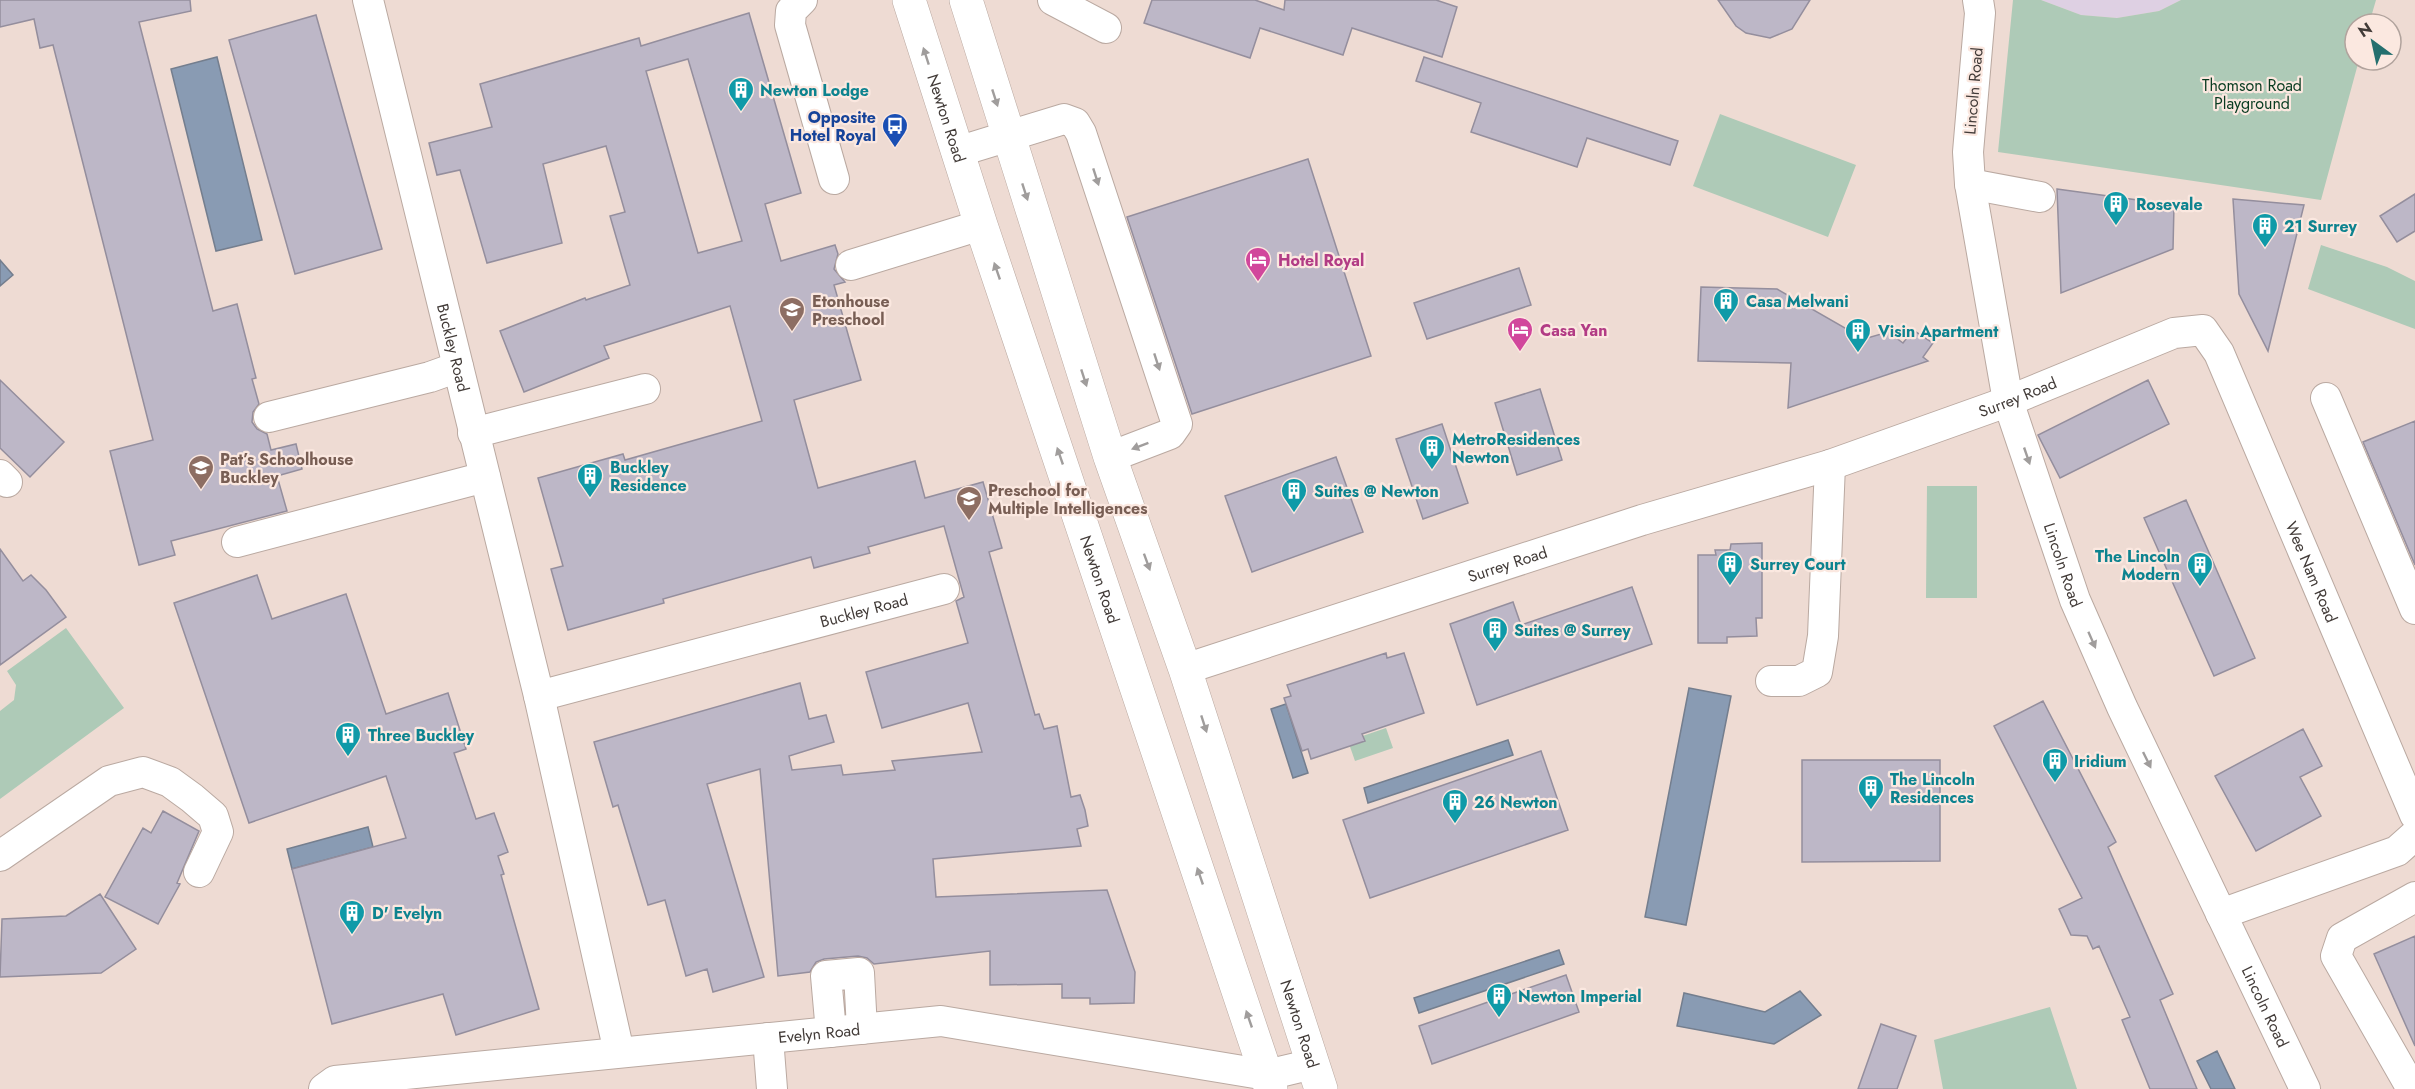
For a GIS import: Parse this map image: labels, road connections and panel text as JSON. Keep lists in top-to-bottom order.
{
  "streets": {
    "main road": ["Newton Road"],
    "street": [
      "Lincoln Road",
      "Buckley Road",
      "Surrey Road",
      "Wee Nam Road",
      "Evelyn Road"
    ]
  },
  "crossings": [
    ["Lincoln Road", "Surrey Road"],
    ["Newton Road", "Surrey Road"],
    ["Newton Road", "Evelyn Road"],
    ["Buckley Road", "Evelyn Road"],
    ["Surrey Road", "Wee Nam Road"]
  ],
  "one_way": ["Lincoln Road"],
  "parks": ["Thomson Road Playground"],
  "places": {
    "building": [
      "Newton Lodge",
      "Rosevale",
      "21 Surrey",
      "Casa Melwani",
      "Visin Apartment",
      "MetroResidences Newton",
      "Buckley Residence",
      "Suites @ Newton",
      "Surrey Court",
      "The Lincoln Modern",
      "Suites @ Surrey",
      "Three Buckley",
      "Iridium",
      "The Lincoln Residences",
      "26 Newton",
      "D' Evelyn",
      "Newton Imperial"
    ],
    "bus stop": ["Opposite Hotel Royal"],
    "hotel": ["Hotel Royal", "Casa Yan"],
    "school or university": ["Etonhouse Preschool", "Pat’s Schoolhouse Buckley", "Preschool for Multiple Intelligences"]
  },
  "north": "top left"
}
